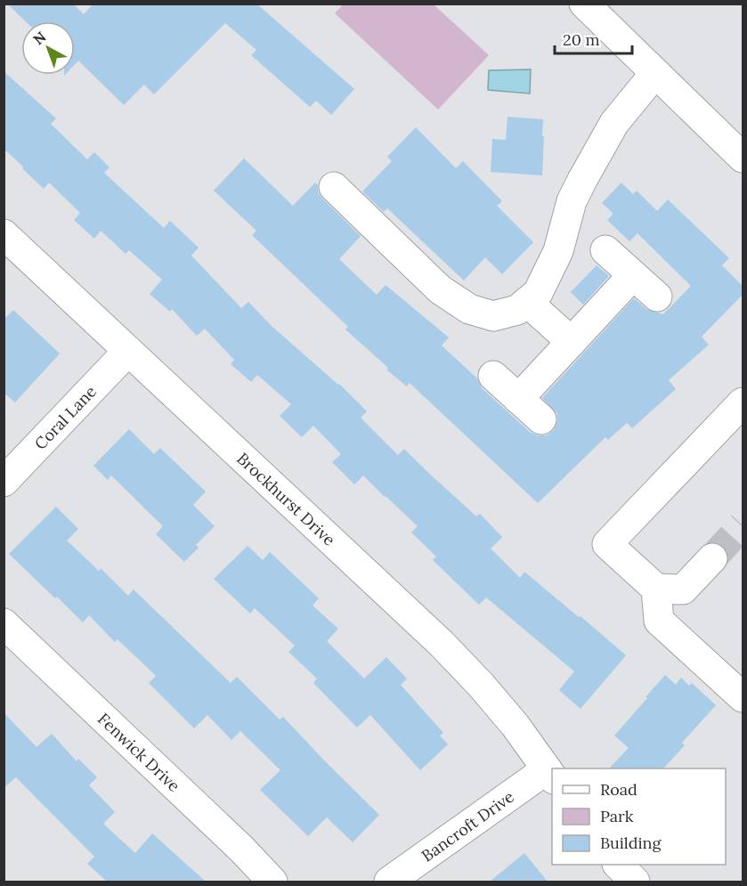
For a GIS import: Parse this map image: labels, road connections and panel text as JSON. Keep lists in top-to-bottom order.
{
  "streets": {
    "street": [
      "Coral Lane",
      "Brockhurst Drive",
      "Fenwick Drive",
      "Bancroft Drive"
    ]
  },
  "crossings": [
    ["Coral Lane", "Brockhurst Drive"],
    ["Brockhurst Drive", "Bancroft Drive"]
  ],
  "legend": ["Road", "Park", "Building"],
  "scale_bar": "20 m",
  "north": "top left"
}
